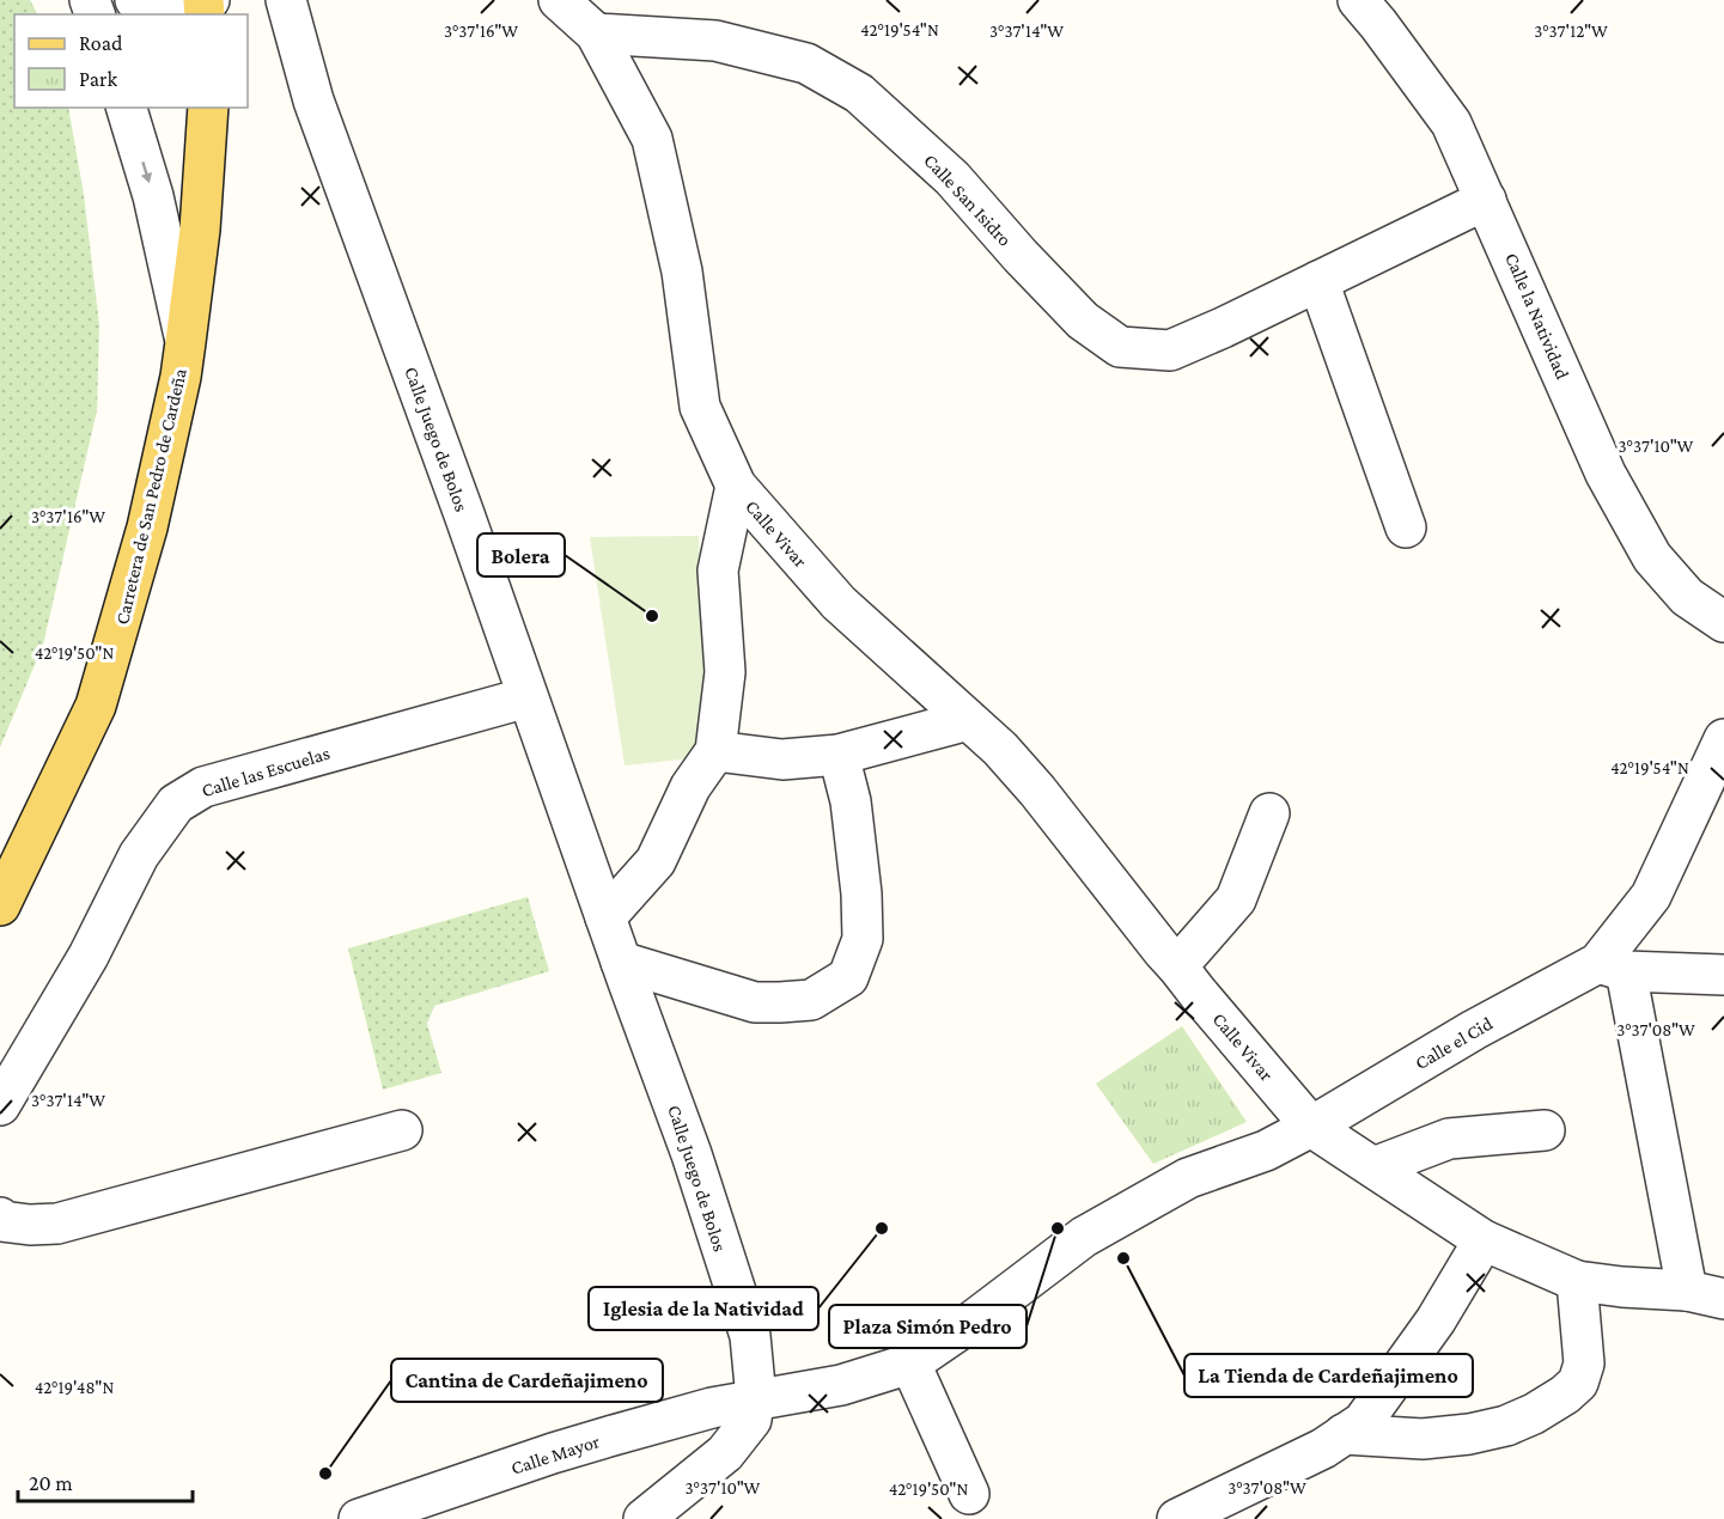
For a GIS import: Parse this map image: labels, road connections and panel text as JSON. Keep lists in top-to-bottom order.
{
  "streets": {
    "main road": ["Carretera de San Pedro de Cardeña"],
    "street": [
      "Calle San Isidro",
      "Calle la Natividad",
      "Calle Juego de Bolos",
      "Calle Vivar",
      "Calle las Escuelas",
      "Calle el Cid",
      "Calle Mayor"
    ]
  },
  "crossings": [
    ["Calle San Isidro", "Calle la Natividad"],
    ["Calle San Isidro", "Calle Vivar"],
    ["Calle Juego de Bolos", "Calle las Escuelas"],
    ["Calle Juego de Bolos", "Calle Mayor"],
    ["Calle Vivar", "Calle el Cid"],
    ["Calle el Cid", "Calle Mayor"]
  ],
  "places": [
    "Bolera",
    "Iglesia de la Natividad",
    "Plaza Simón Pedro",
    "La Tienda de Cardeñajimeno",
    "Cantina de Cardeñajimeno"
  ],
  "legend": ["Road", "Park"],
  "scale_bar": "20 m",
  "coordinates": [
    "42°19'54\"N",
    "3°37'16\"W",
    "3°37'14\"W",
    "3°37'12\"W",
    "3°37'10\"W",
    "42°19'50\"N",
    "3°37'08\"W",
    "42°19'48\"N"
  ]
}
